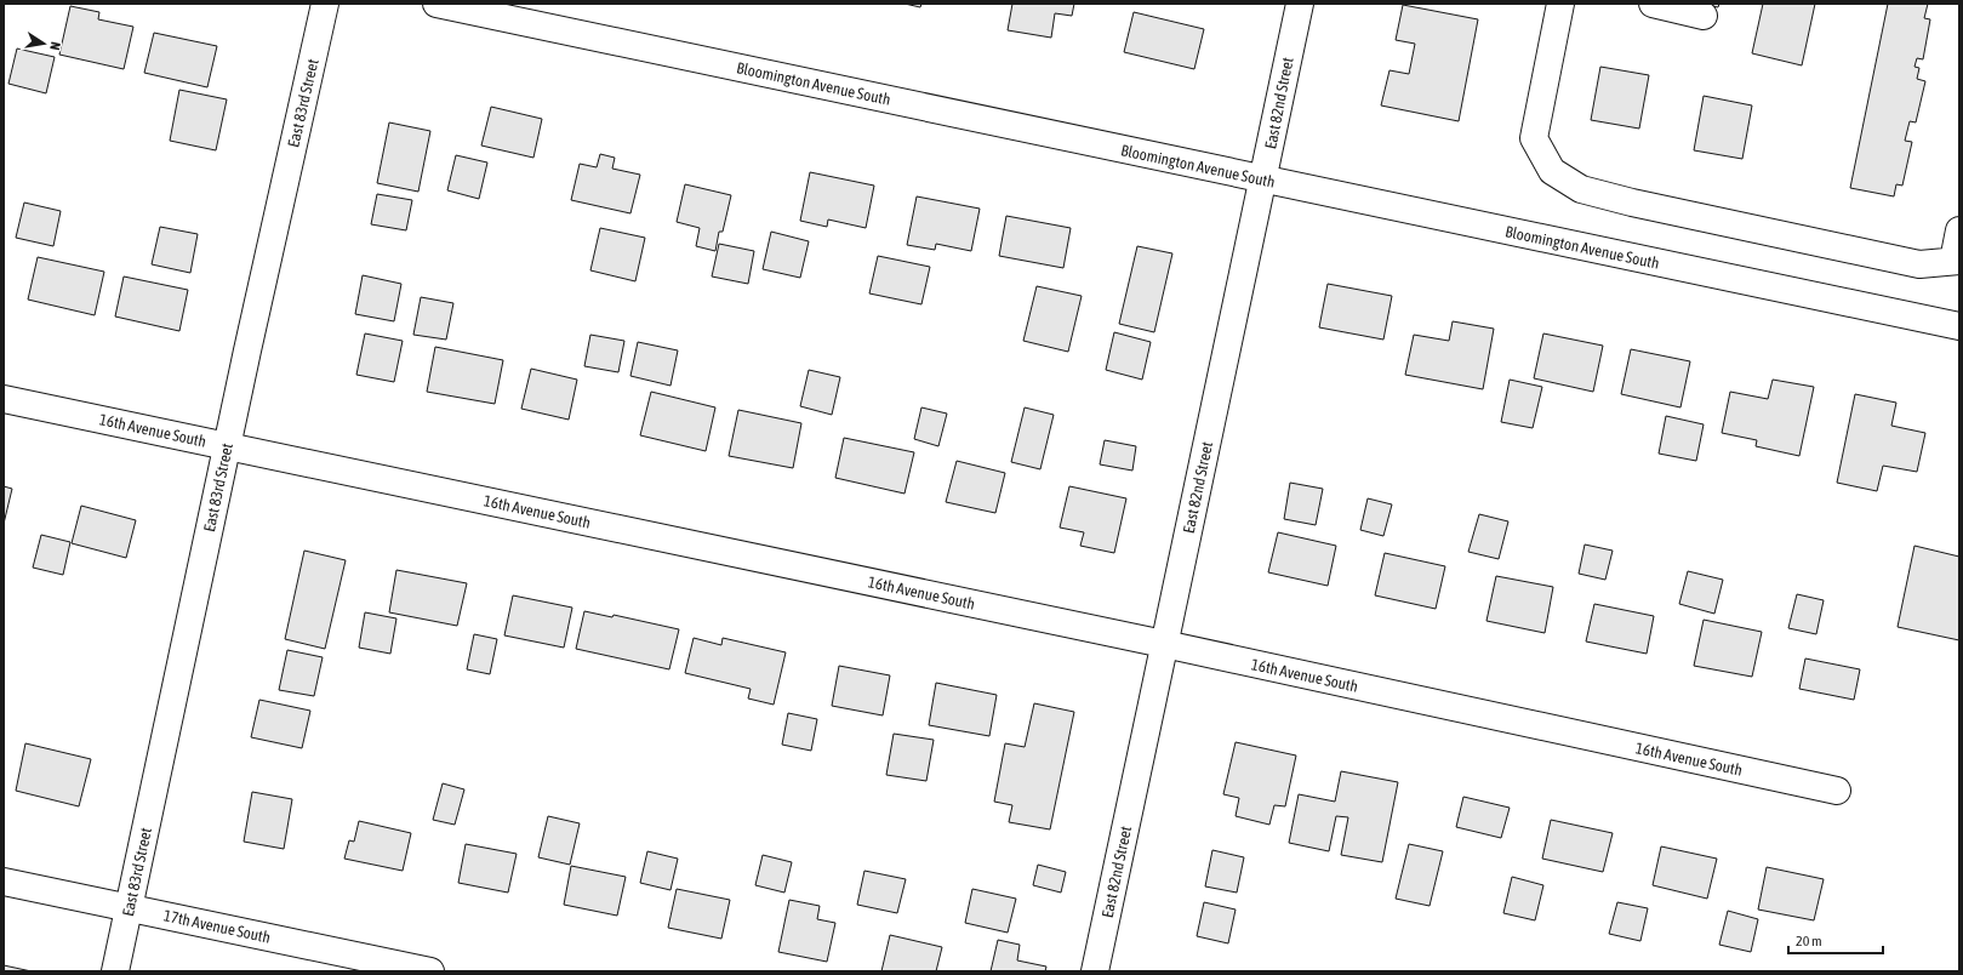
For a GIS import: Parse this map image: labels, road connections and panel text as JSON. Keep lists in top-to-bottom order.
{
  "streets": {
    "street": [
      "Bloomington Avenue South",
      "East 83rd Street",
      "East 82nd Street",
      "16th Avenue South",
      "17th Avenue South"
    ]
  },
  "crossings": [
    ["Bloomington Avenue South", "East 82nd Street"],
    ["East 83rd Street", "16th Avenue South"],
    ["East 83rd Street", "17th Avenue South"],
    ["East 82nd Street", "16th Avenue South"]
  ],
  "scale_bar": "20 m",
  "north": "right"
}
